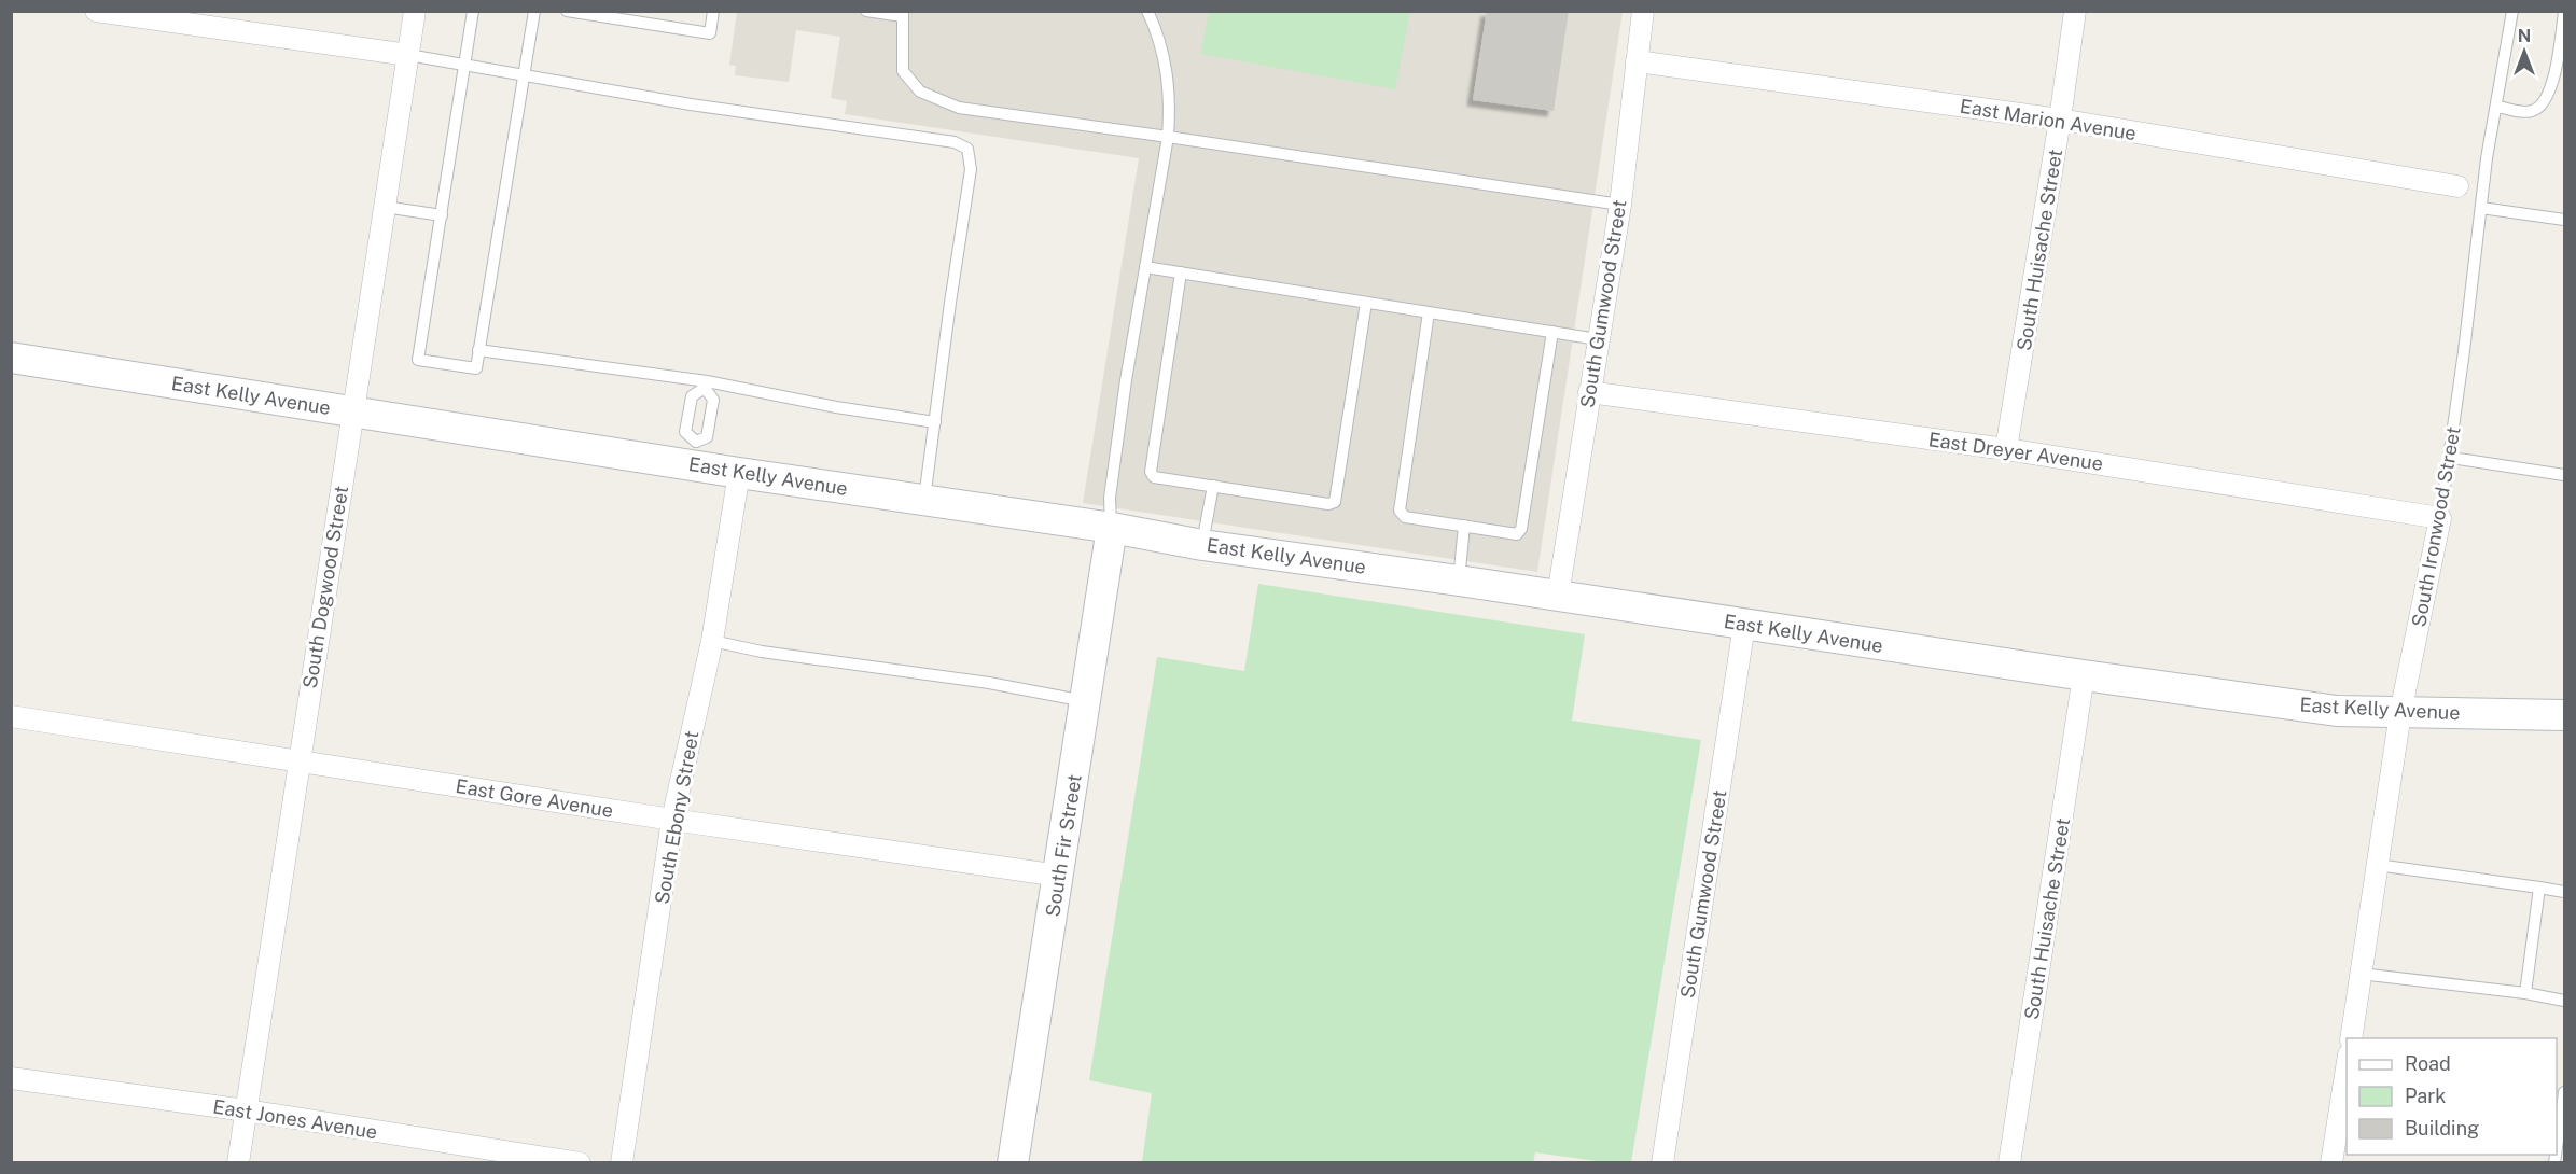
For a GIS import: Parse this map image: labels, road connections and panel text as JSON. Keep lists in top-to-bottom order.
{
  "streets": {
    "street": [
      "East Marion Avenue",
      "South Huisache Street",
      "South Gumwood Street",
      "East Kelly Avenue",
      "East Dreyer Avenue",
      "South Ironwood Street",
      "South Dogwood Street",
      "East Gore Avenue",
      "South Ebony Street",
      "South Fir Street",
      "East Jones Avenue"
    ]
  },
  "crossings": [
    ["East Marion Avenue", "South Huisache Street"],
    ["East Marion Avenue", "South Gumwood Street"],
    ["South Huisache Street", "East Kelly Avenue"],
    ["South Huisache Street", "East Dreyer Avenue"],
    ["South Gumwood Street", "East Kelly Avenue"],
    ["South Gumwood Street", "East Dreyer Avenue"],
    ["East Kelly Avenue", "South Ironwood Street"],
    ["East Kelly Avenue", "South Dogwood Street"],
    ["East Kelly Avenue", "South Ebony Street"],
    ["East Kelly Avenue", "South Fir Street"],
    ["East Dreyer Avenue", "South Ironwood Street"],
    ["South Dogwood Street", "East Gore Avenue"],
    ["South Dogwood Street", "East Jones Avenue"],
    ["East Gore Avenue", "South Ebony Street"],
    ["East Gore Avenue", "South Fir Street"]
  ],
  "legend": ["Road", "Park", "Building"],
  "north": "top"
}
